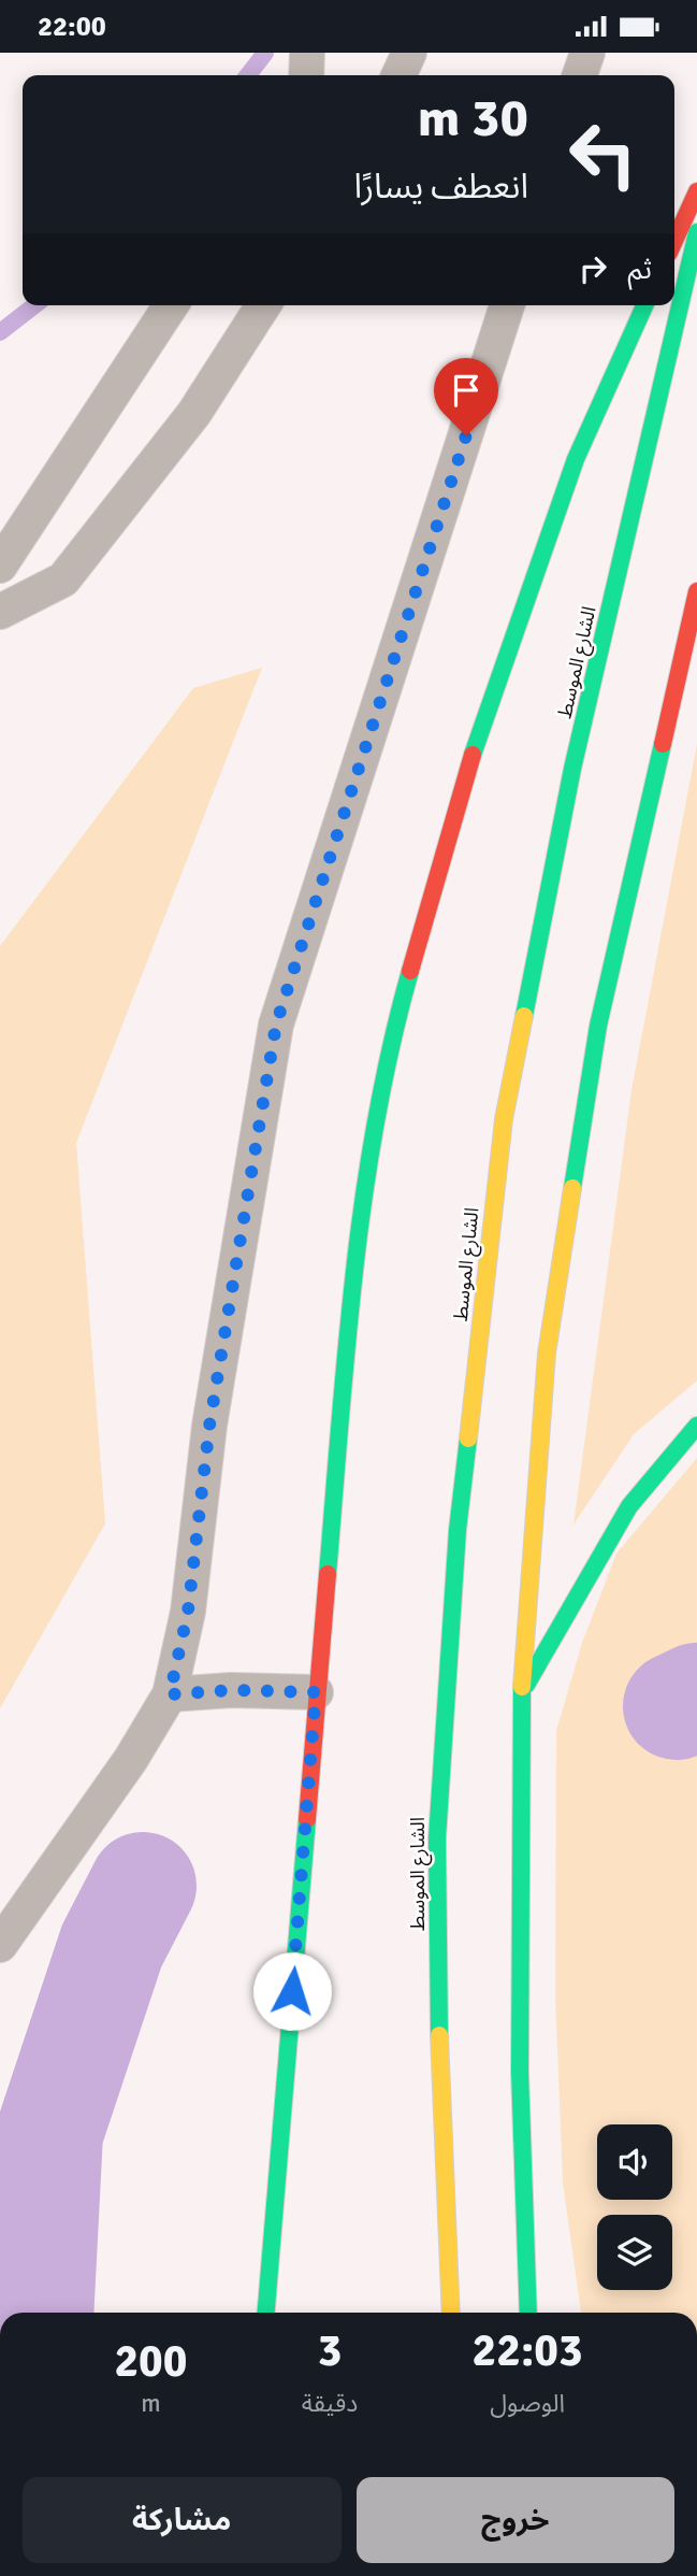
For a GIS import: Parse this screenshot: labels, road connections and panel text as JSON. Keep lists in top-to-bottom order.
{
  "streets": {
    "main road": ["الشارع الموسط"]
  },
  "page": {
    "status": "22:00",
    "turn": ["30 m", "انعطف يسارًا"],
    "then": "ثم",
    "eta": [
      "22:03",
      "الوصول",
      "3",
      "دقيقة",
      "200",
      "m"
    ],
    "buttons": ["خروج", "مشاركة"]
  }
}
